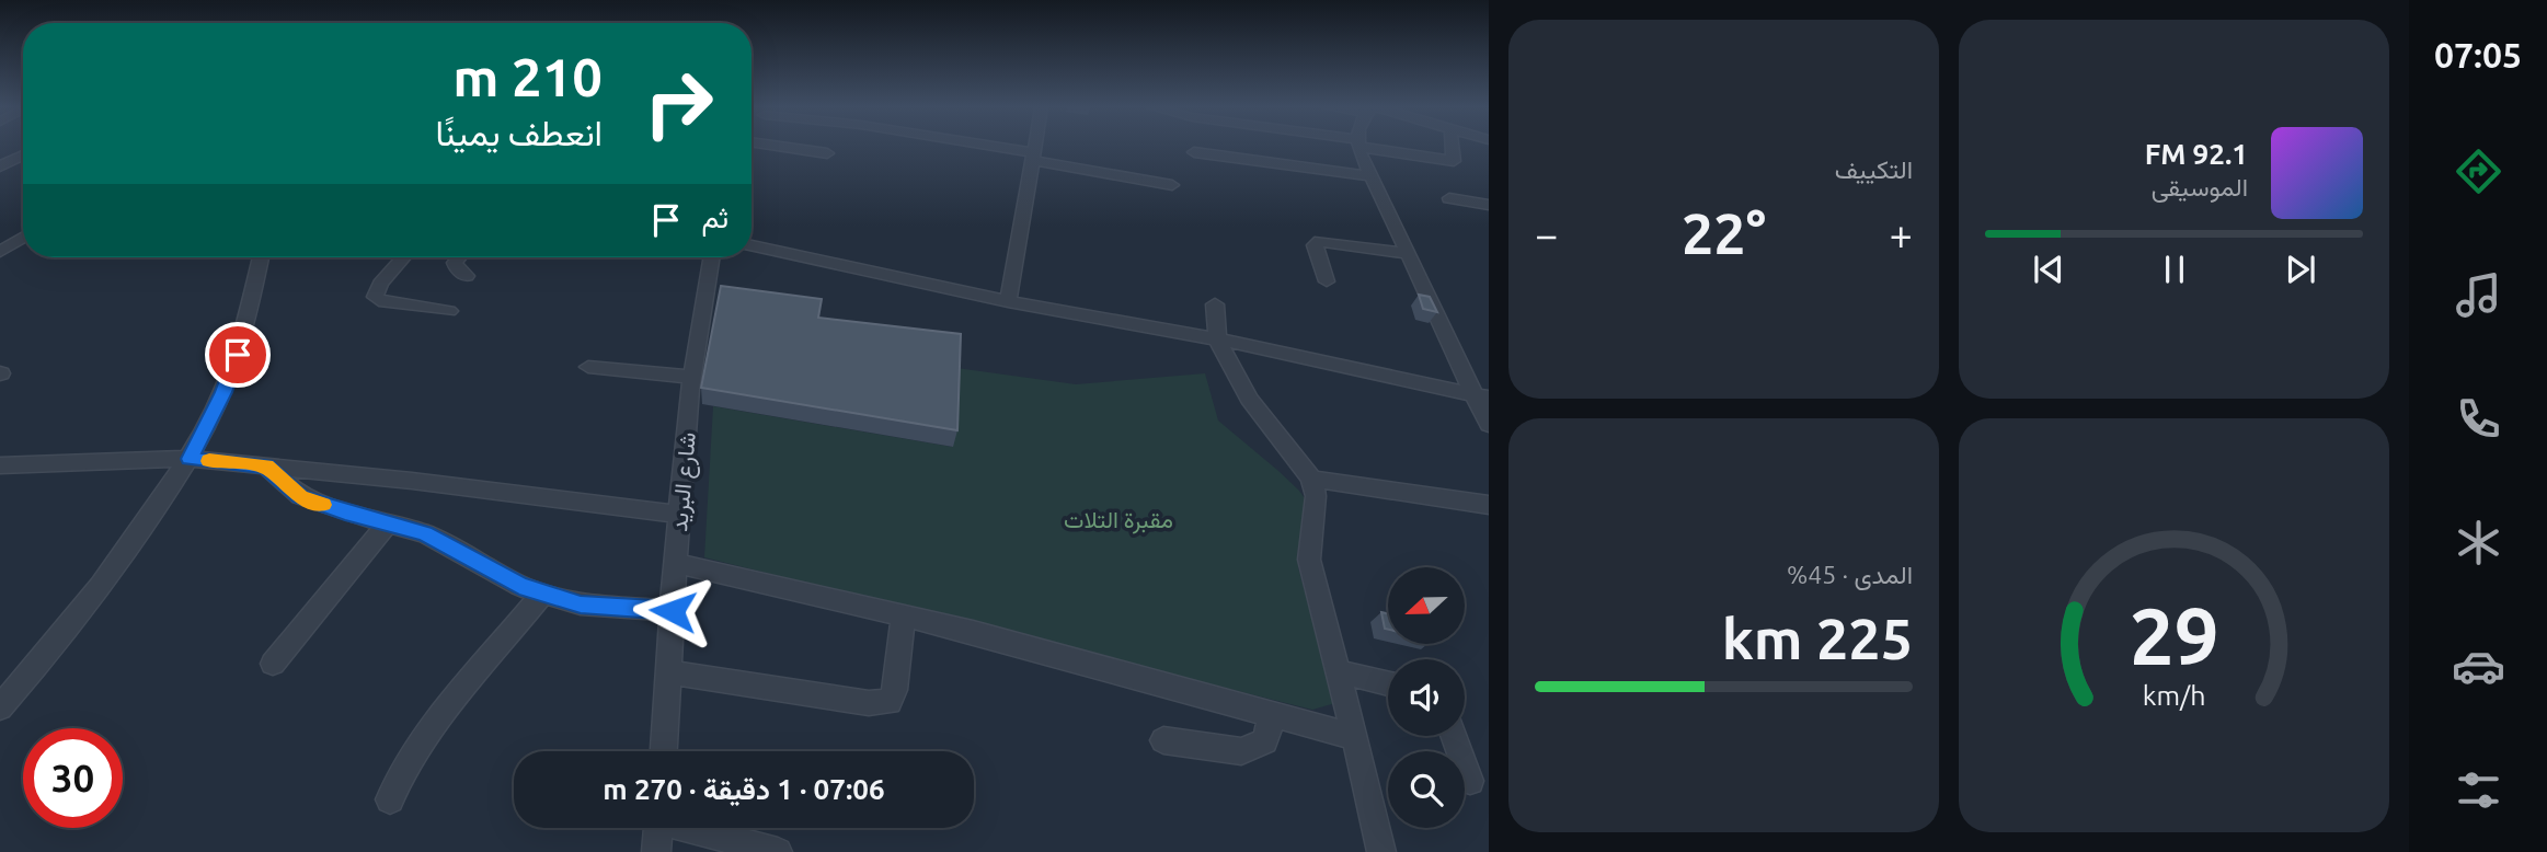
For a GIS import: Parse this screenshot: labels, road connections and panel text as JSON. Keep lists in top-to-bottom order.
{
  "streets": {
    "street": ["شارع البريد"]
  },
  "parks": ["مقبرة التلات"],
  "north": "left",
  "page": {
    "tabs": "07:05",
    "tile": [
      "التكييف",
      ["المدى · 45%", "225 km"]
    ],
    "turn": ["210 m", "انعطف يمينًا"],
    "song": ["92.1 FM", "الموسيقى"],
    "then": "ثم",
    "heat": ["−", "22°", "+"],
    "limit": "30",
    "trip": "07:06 · 1 دقيقة · 270 m",
    "gauge": ["29", "km/h"]
  }
}
